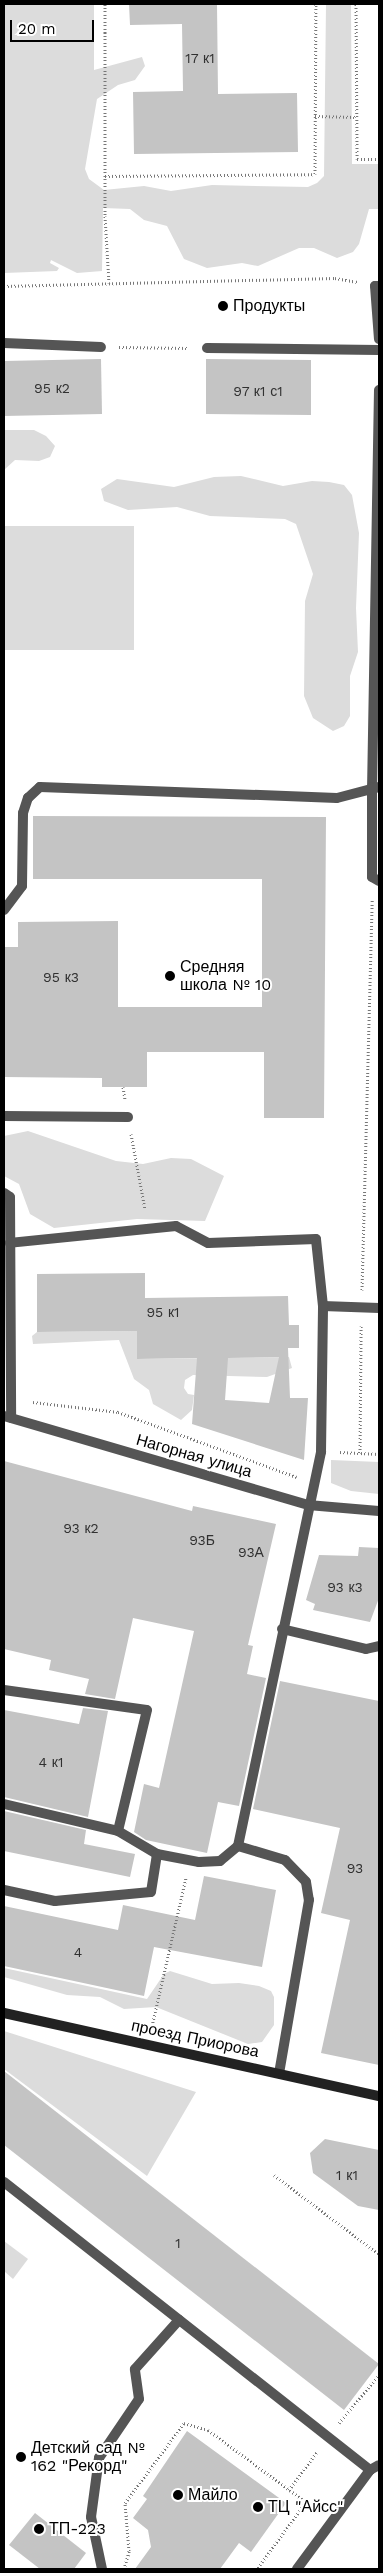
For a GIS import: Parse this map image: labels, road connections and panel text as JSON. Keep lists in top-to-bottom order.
{
  "streets": {
    "street": ["Нагорная улица", "проезд Приорова"]
  },
  "places": [
    "Продукты",
    "Средняя школа № 10",
    "Детский сад № 162 \"Рекорд\"",
    "Майло",
    "ТЦ \"Айсс\"",
    "ТП-223"
  ],
  "house_numbers": [
    "17 к1",
    "95 к2",
    "97 к1 с1",
    "95 к3",
    "95 к1",
    "93 к2",
    "93Б",
    "93А",
    "93 к3",
    "4 к1",
    "93",
    "4",
    "1 к1",
    "1"
  ],
  "scale_bar": "20 m"
}
